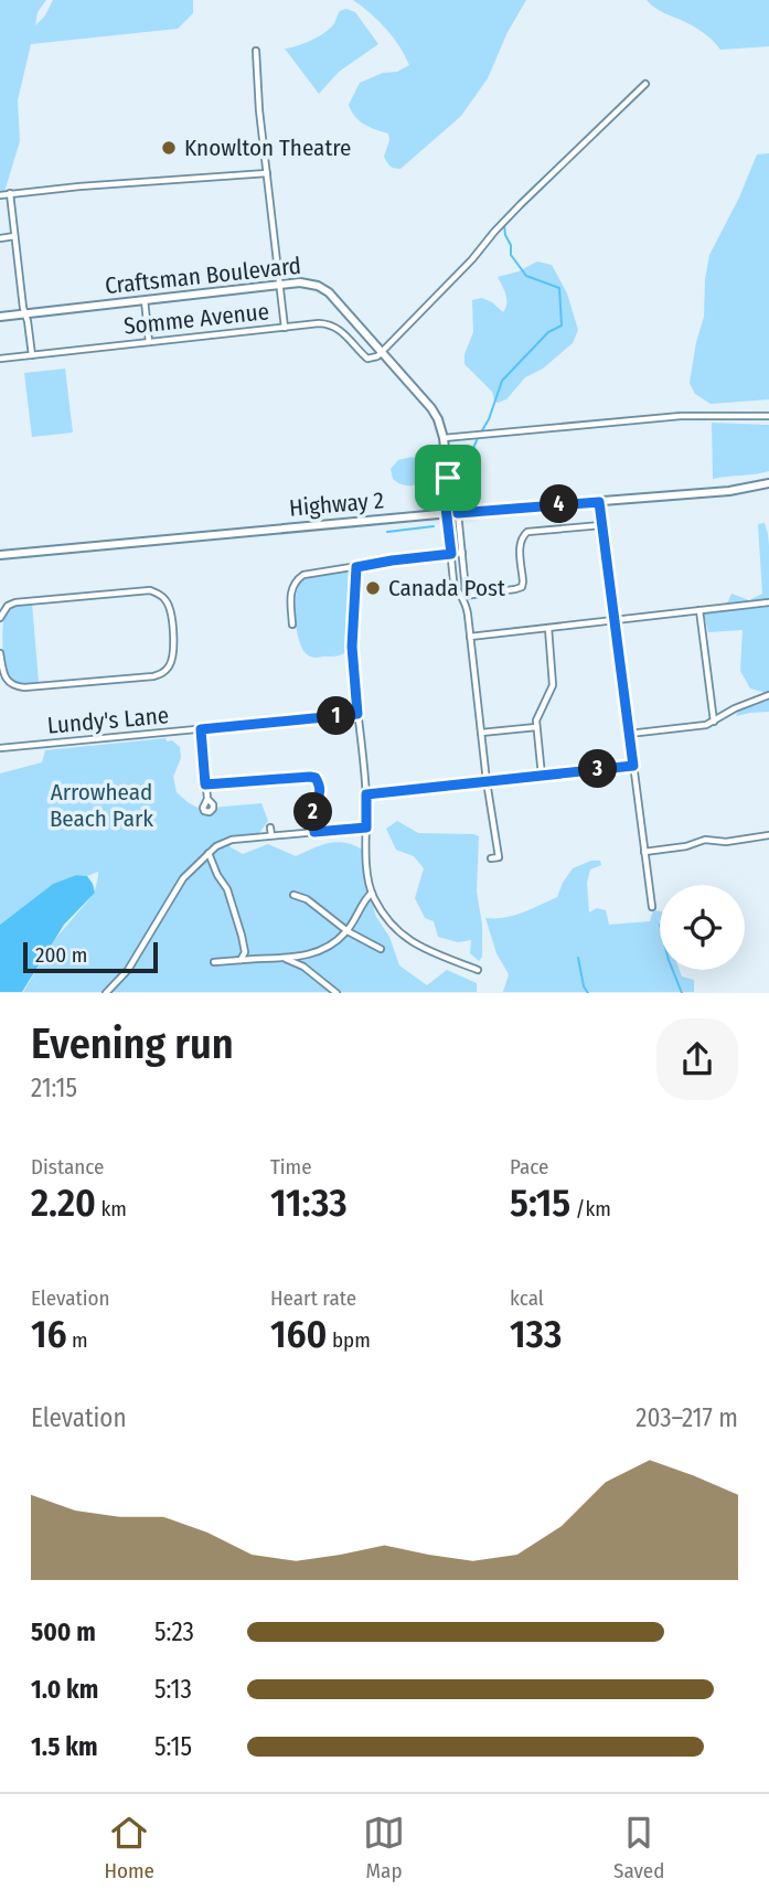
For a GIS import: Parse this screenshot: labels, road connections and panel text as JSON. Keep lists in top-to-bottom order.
{
  "streets": {
    "main road": ["Craftsman Boulevard", "Highway 2"],
    "street": ["Somme Avenue", "Lundy's Lane"]
  },
  "crossings": [
    ["Craftsman Boulevard", "Somme Avenue"],
    ["Craftsman Boulevard", "Highway 2"]
  ],
  "parks": ["Arrowhead Beach Park"],
  "places": ["Knowlton Theatre", "Canada Post"],
  "scale_bar": "200 m",
  "page": {
    "pins": [
      "4",
      "1",
      "3",
      "2"
    ],
    "scale": "200 m",
    "heading": ["Evening run", "21:15"],
    "stats": [
      ["Distance", "2.20 km"],
      ["Time", "11:33"],
      ["Pace", "5:15 /km"],
      ["Elevation", "16 m"],
      ["Heart rate", "160 bpm"],
      ["kcal", "133"]
    ],
    "chart": ["Elevation", "203–217 m"],
    "list": [
      {
        "name": "500 m",
        "note": "5:23"
      },
      {
        "name": "1.0 km",
        "note": "5:13"
      },
      {
        "name": "1.5 km",
        "note": "5:15"
      }
    ],
    "tabs": ["Home", "Map", "Saved"]
  }
}
